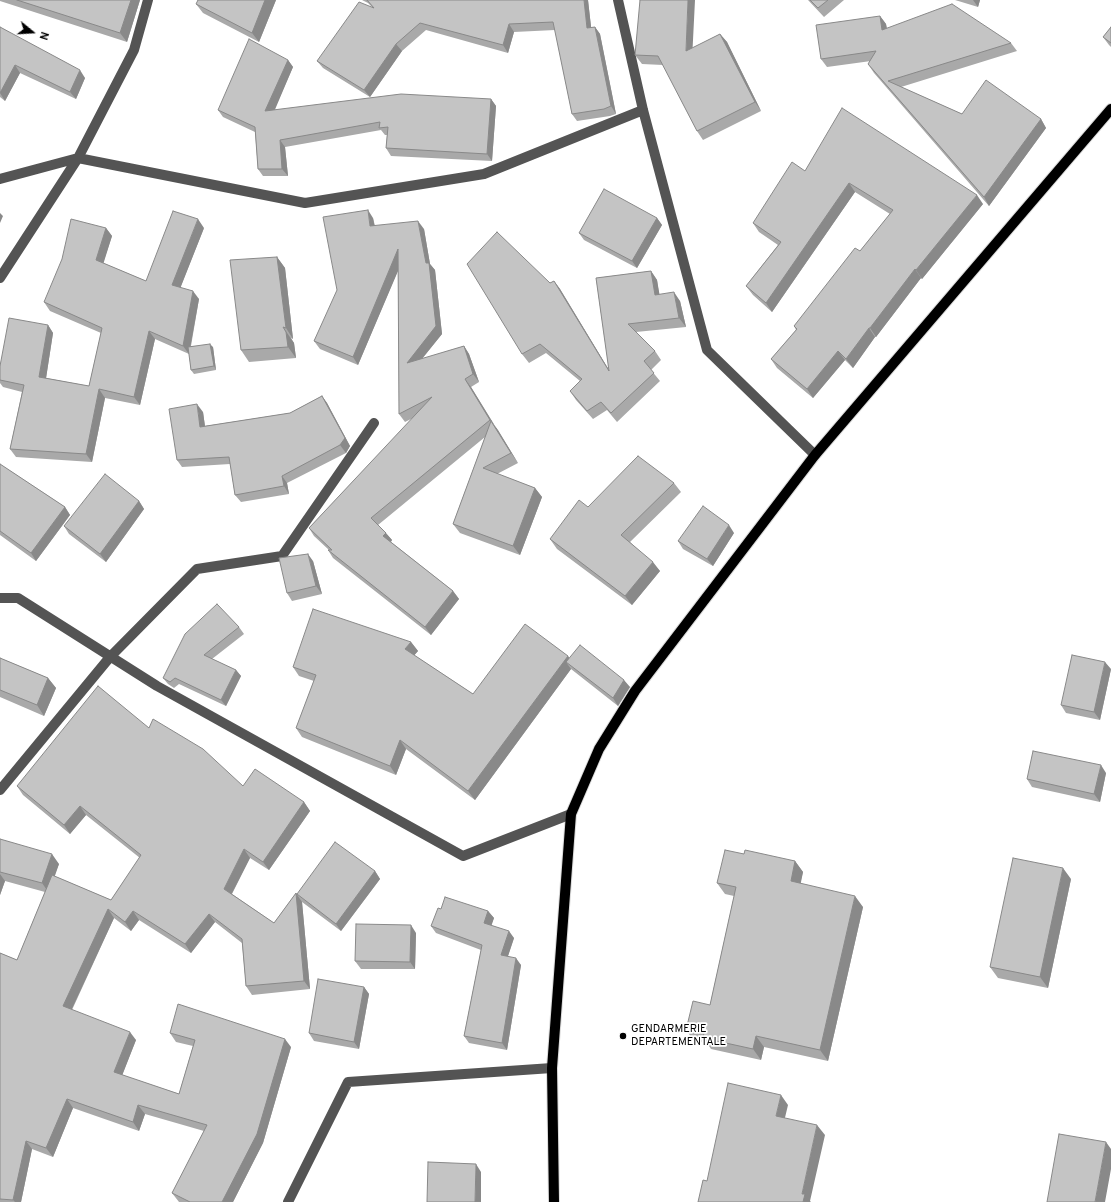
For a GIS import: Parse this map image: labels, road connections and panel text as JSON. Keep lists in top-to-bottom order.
{
  "places": ["GENDARMERIE DEPARTEMENTALE"],
  "north": "right"
}
